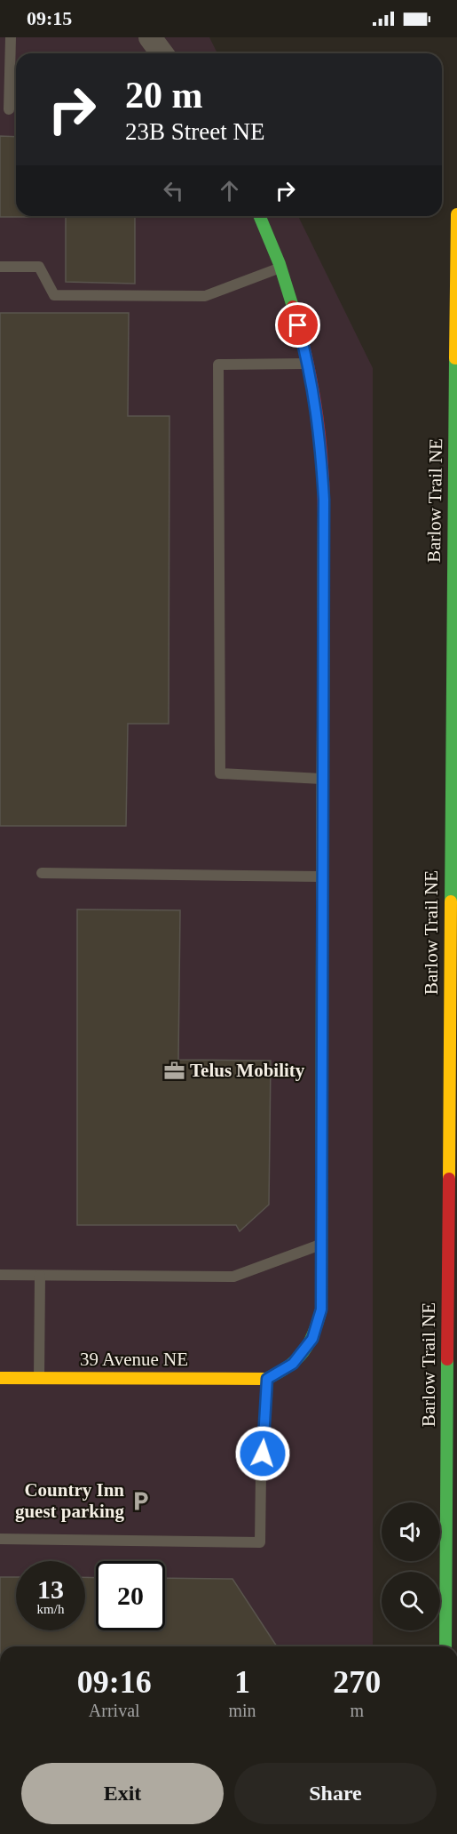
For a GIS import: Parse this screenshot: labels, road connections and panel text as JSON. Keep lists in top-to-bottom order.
{
  "streets": {
    "main road": ["Barlow Trail NE", "39 Avenue NE"]
  },
  "places": {
    "office": ["Telus Mobility"],
    "parking": ["Country Inn guest parking"]
  },
  "page": {
    "status": "09:15",
    "turn": ["20 m", "23B Street NE"],
    "speed": "13 km/h",
    "limit": "20",
    "eta": [
      "09:16",
      "Arrival",
      "1",
      "min",
      "270",
      "m"
    ],
    "buttons": ["Exit", "Share"]
  }
}
